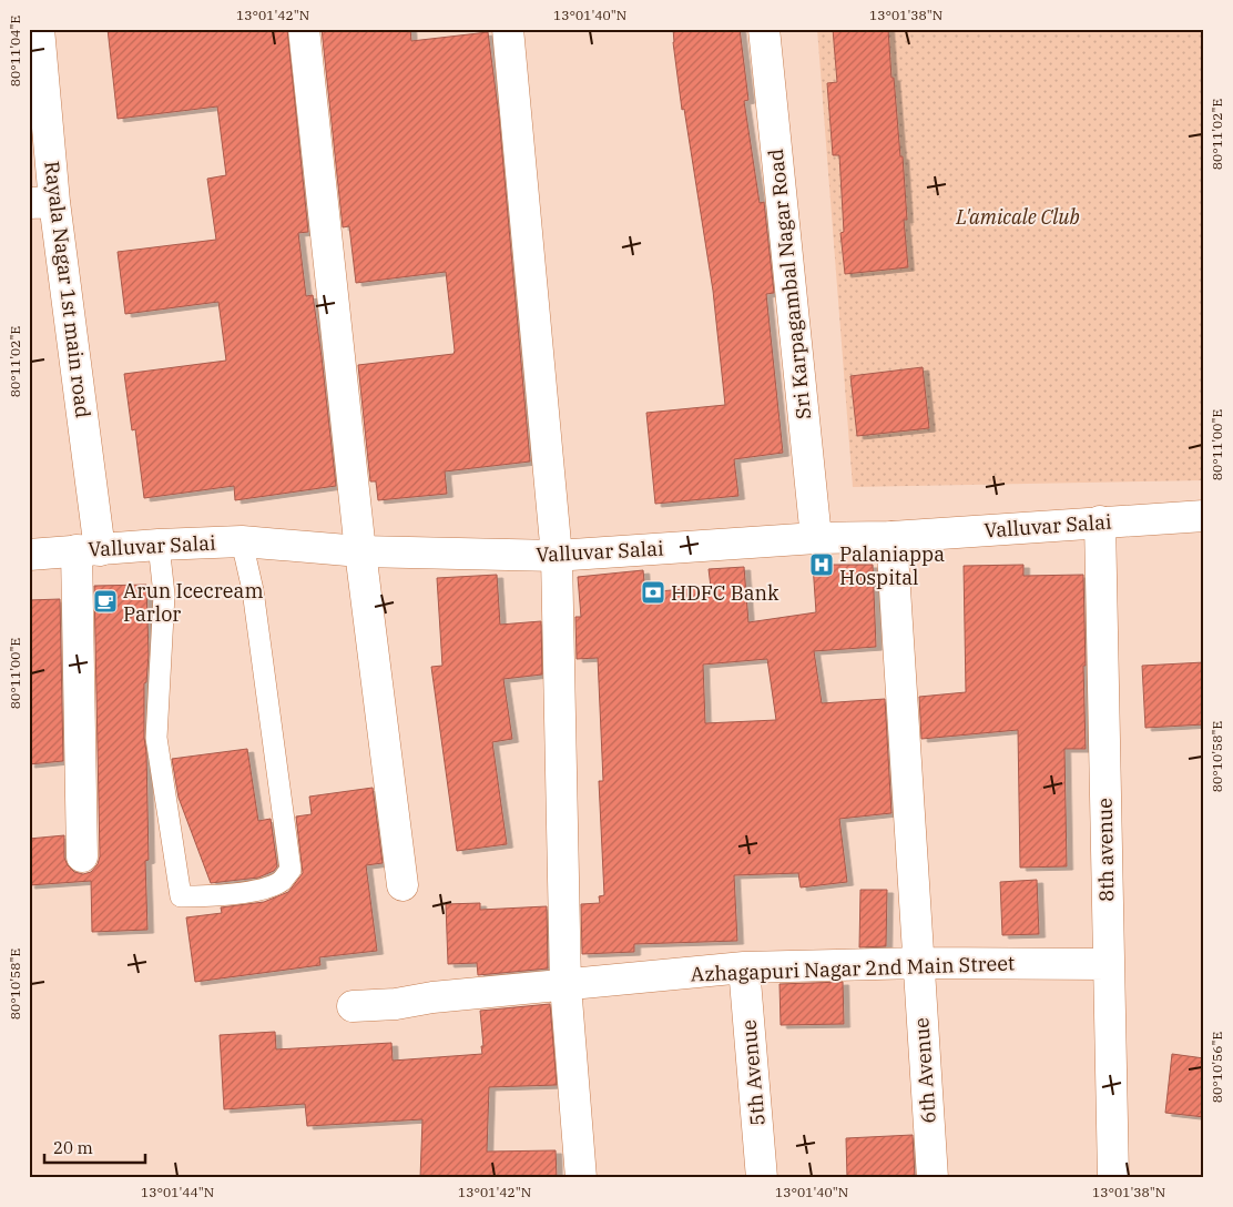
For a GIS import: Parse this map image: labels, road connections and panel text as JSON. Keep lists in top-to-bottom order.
{
  "streets": {
    "street": [
      "Sri Karpagambal Nagar Road",
      "Rayala Nagar 1st main road",
      "Valluvar Salai",
      "8th avenue",
      "Azhagapuri Nagar 2nd Main Street",
      "6th Avenue",
      "5th Avenue"
    ]
  },
  "crossings": [
    ["Sri Karpagambal Nagar Road", "Valluvar Salai"],
    ["Rayala Nagar 1st main road", "Valluvar Salai"],
    ["Valluvar Salai", "8th avenue"],
    ["Valluvar Salai", "6th Avenue"],
    ["8th avenue", "Azhagapuri Nagar 2nd Main Street"],
    ["Azhagapuri Nagar 2nd Main Street", "6th Avenue"],
    ["Azhagapuri Nagar 2nd Main Street", "5th Avenue"]
  ],
  "parks": ["L'amicale Club"],
  "places": {
    "hospital": ["Palaniappa Hospital"],
    "bank": ["HDFC Bank"],
    "cafe": ["Arun Icecream Parlor"]
  },
  "scale_bar": "20 m",
  "coordinates": [
    "13°01'42\"N",
    "13°01'40\"N",
    "13°01'38\"N",
    "80°11'04\"E",
    "80°11'02\"E",
    "80°11'00\"E",
    "80°10'58\"E",
    "80°10'56\"E",
    "13°01'44\"N"
  ]
}
